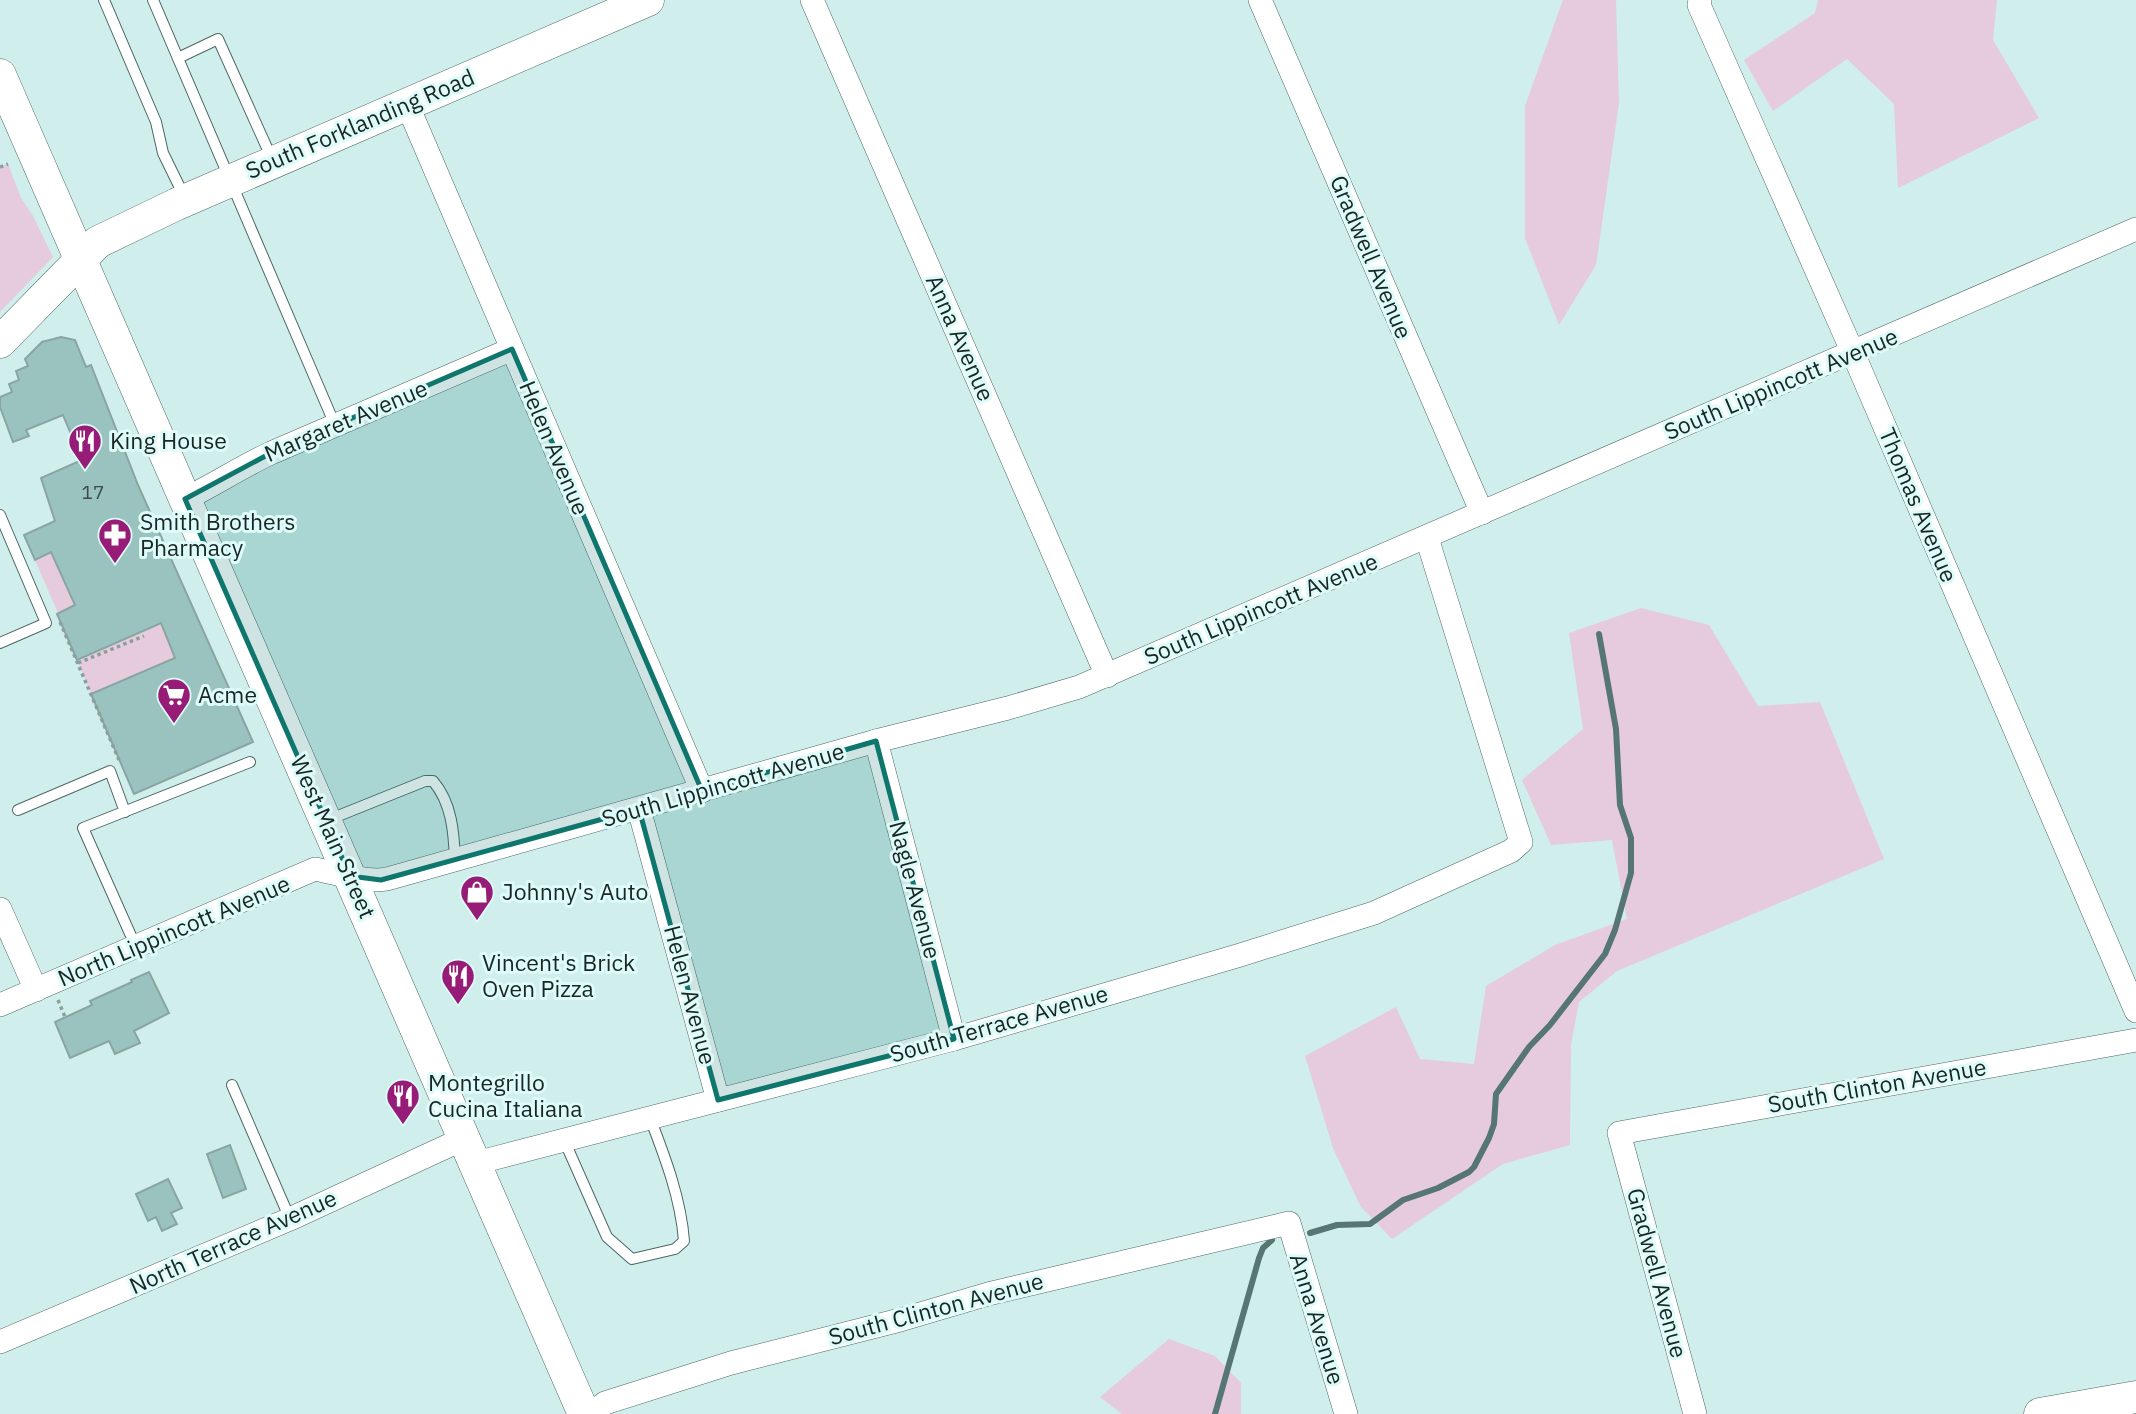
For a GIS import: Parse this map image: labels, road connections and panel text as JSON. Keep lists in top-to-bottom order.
{
  "streets": {
    "main road": ["South Forklanding Road", "West Main Street"],
    "street": [
      "Gradwell Avenue",
      "Anna Avenue",
      "South Lippincott Avenue",
      "Margaret Avenue",
      "Helen Avenue",
      "Thomas Avenue",
      "Nagle Avenue",
      "North Lippincott Avenue",
      "South Terrace Avenue",
      "South Clinton Avenue",
      "North Terrace Avenue"
    ]
  },
  "crossings": [
    ["South Forklanding Road", "Helen Avenue"],
    ["South Forklanding Road", "West Main Street"],
    ["Gradwell Avenue", "South Lippincott Avenue"],
    ["Gradwell Avenue", "South Clinton Avenue"],
    ["Anna Avenue", "South Lippincott Avenue"],
    ["Anna Avenue", "South Clinton Avenue"],
    ["South Lippincott Avenue", "Helen Avenue"],
    ["South Lippincott Avenue", "Thomas Avenue"],
    ["South Lippincott Avenue", "West Main Street"],
    ["South Lippincott Avenue", "Nagle Avenue"],
    ["South Lippincott Avenue", "North Lippincott Avenue"],
    ["South Lippincott Avenue", "South Terrace Avenue"],
    ["Margaret Avenue", "Helen Avenue"],
    ["Margaret Avenue", "West Main Street"],
    ["Helen Avenue", "South Terrace Avenue"],
    ["West Main Street", "North Lippincott Avenue"],
    ["West Main Street", "South Terrace Avenue"],
    ["West Main Street", "North Terrace Avenue"],
    ["Nagle Avenue", "South Terrace Avenue"],
    ["South Terrace Avenue", "North Terrace Avenue"]
  ],
  "places": {
    "restaurant": ["King House", "Vincent's Brick Oven Pizza", "Montegrillo Cucina Italiana"],
    "pharmacy": ["Smith Brothers Pharmacy"],
    "supermarket": ["Acme"],
    "shop": ["Johnny's Auto"]
  },
  "house_numbers": ["17"]
}
